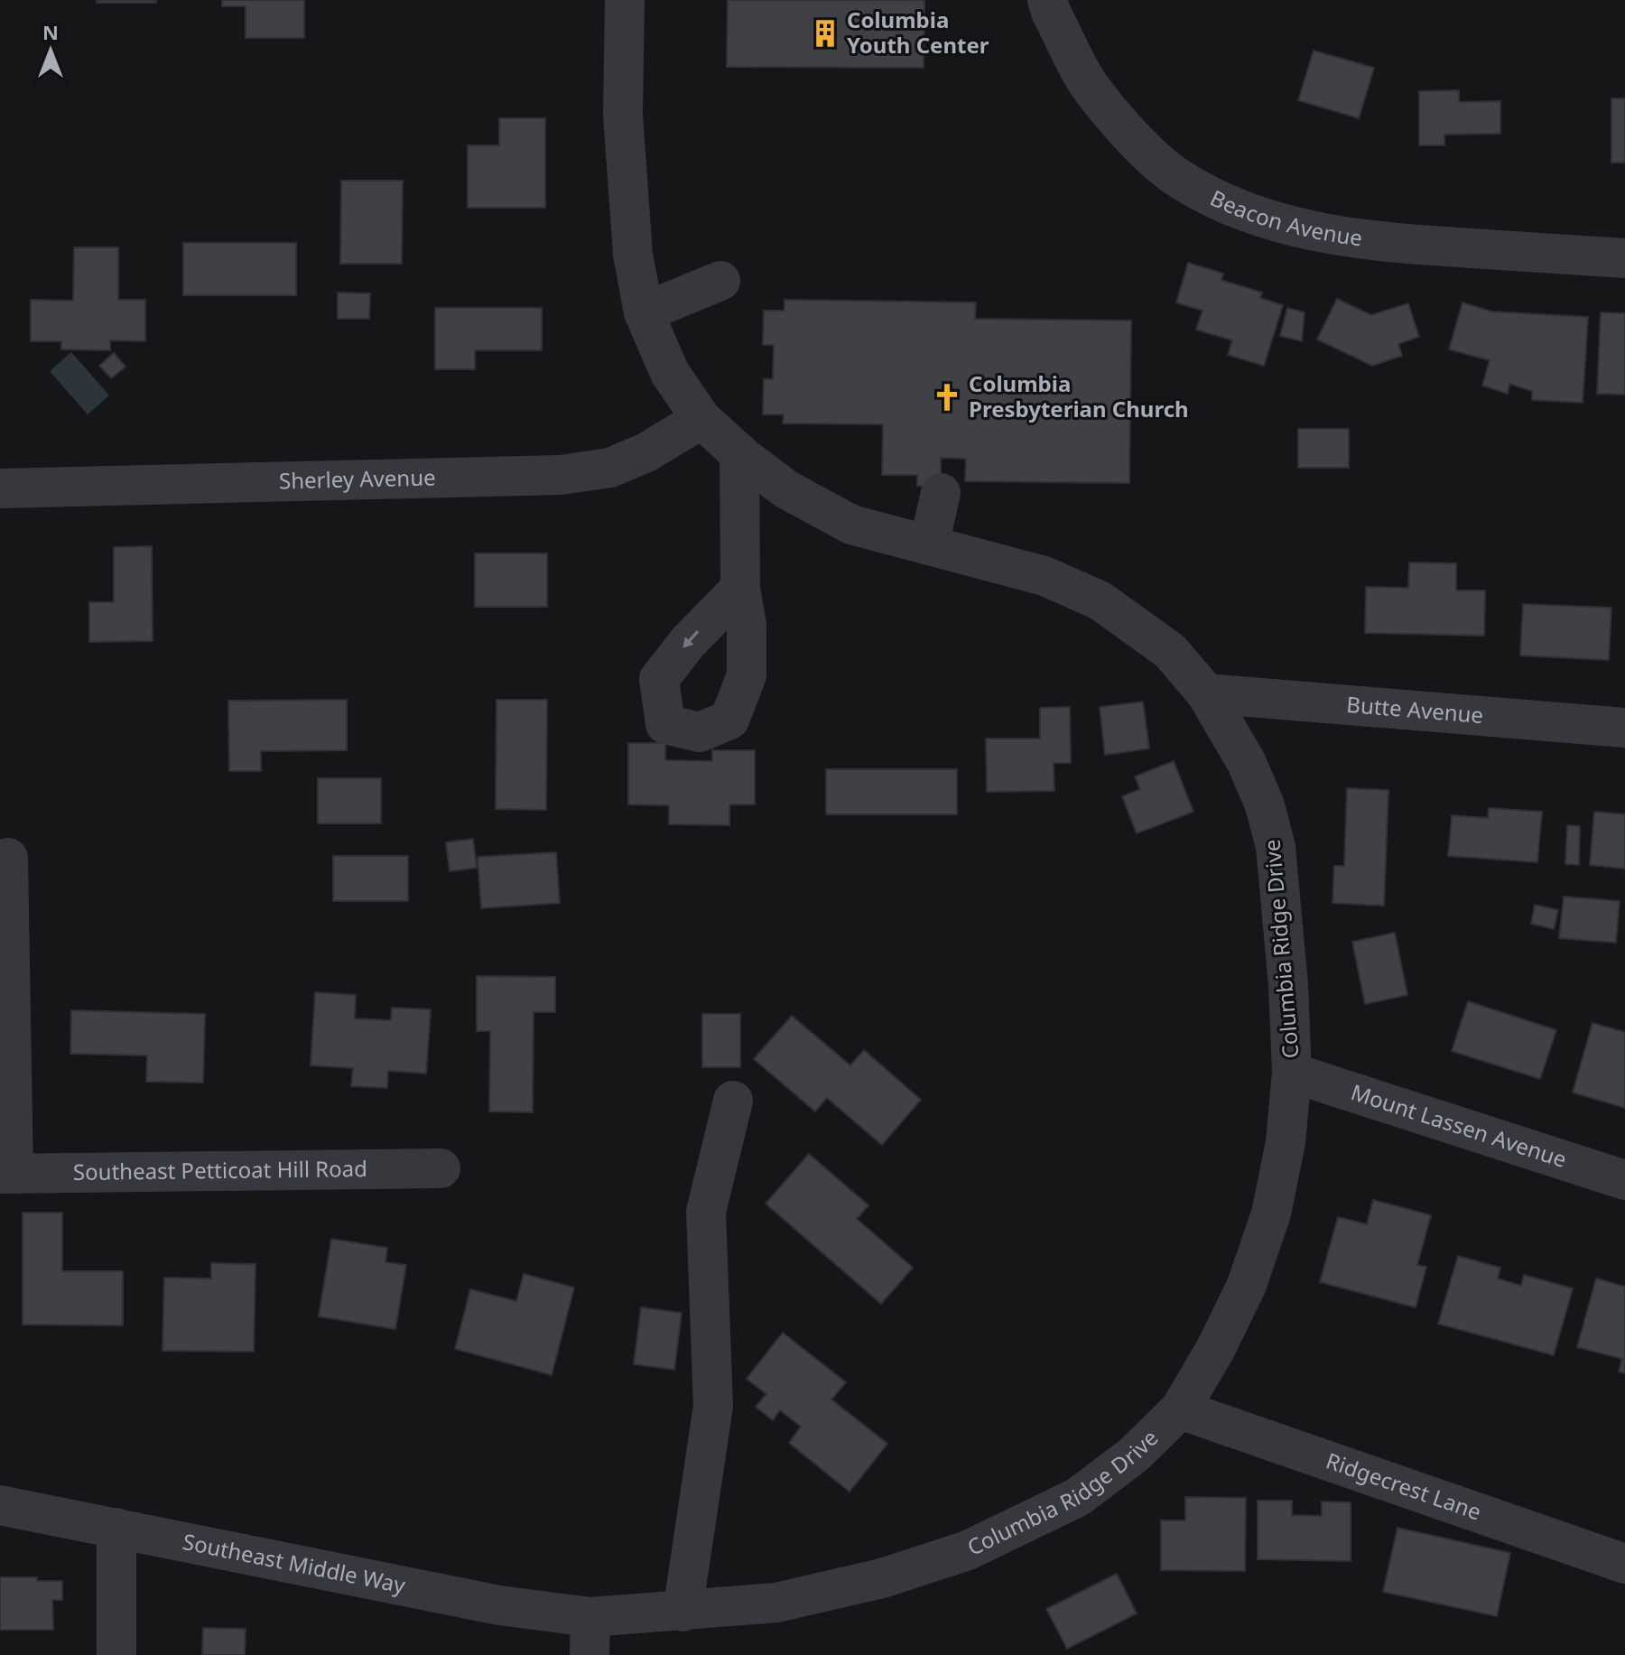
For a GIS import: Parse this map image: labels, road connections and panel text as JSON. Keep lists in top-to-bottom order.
{
  "streets": {
    "street": [
      "Beacon Avenue",
      "Sherley Avenue",
      "Butte Avenue",
      "Columbia Ridge Drive",
      "Mount Lassen Avenue",
      "Southeast Petticoat Hill Road",
      "Ridgecrest Lane",
      "Southeast Middle Way"
    ]
  },
  "crossings": [
    ["Sherley Avenue", "Columbia Ridge Drive"],
    ["Butte Avenue", "Columbia Ridge Drive"],
    ["Columbia Ridge Drive", "Mount Lassen Avenue"],
    ["Columbia Ridge Drive", "Ridgecrest Lane"],
    ["Columbia Ridge Drive", "Southeast Middle Way"]
  ],
  "places": {
    "building": ["Columbia Youth Center"],
    "church": ["Columbia Presbyterian Church"]
  },
  "north": "top"
}
